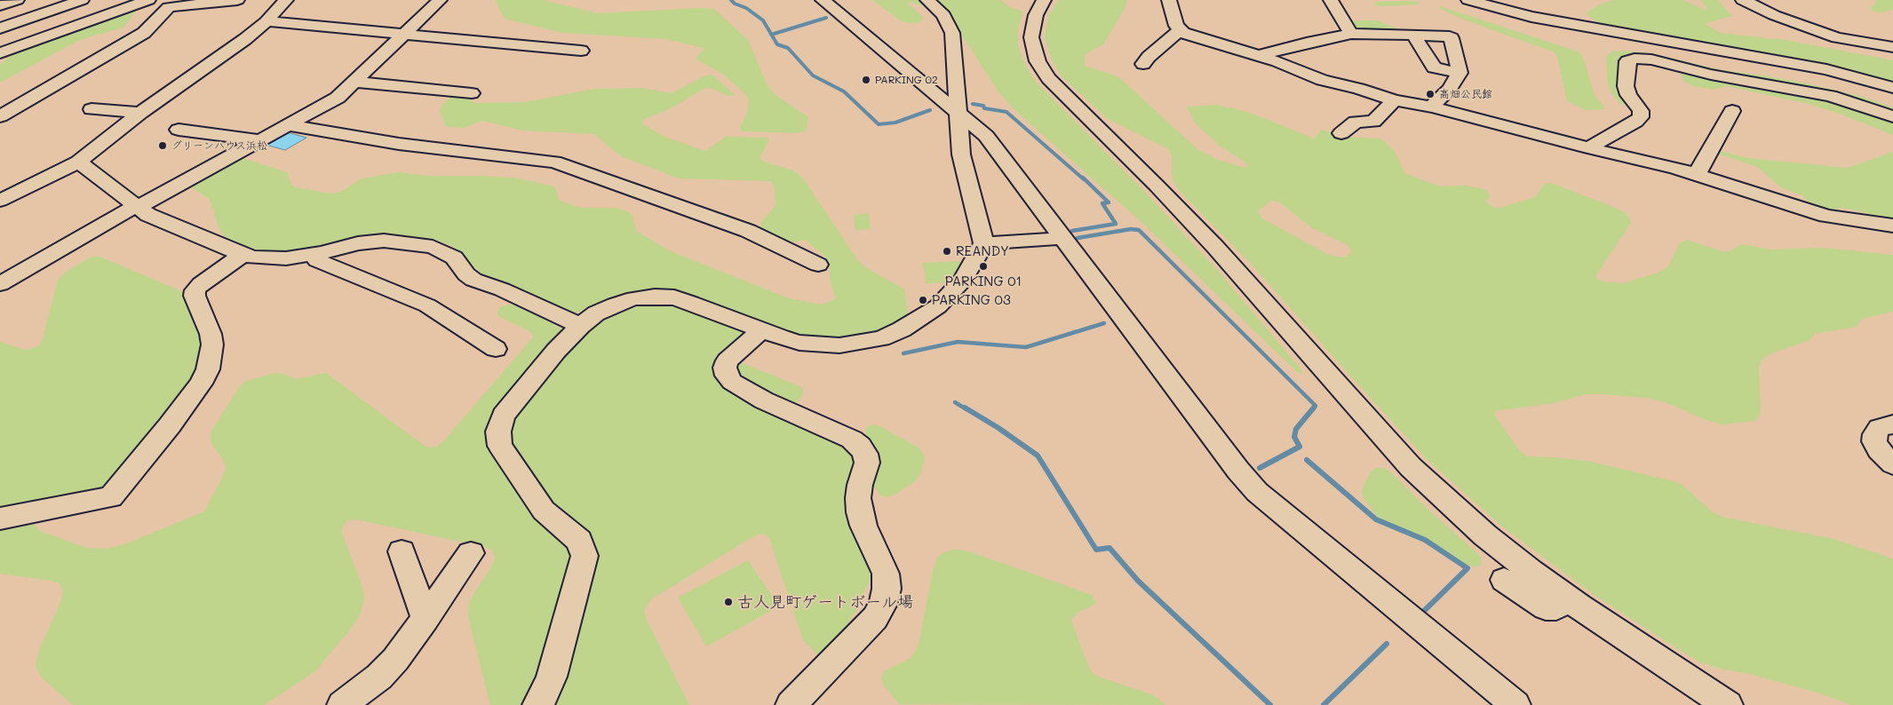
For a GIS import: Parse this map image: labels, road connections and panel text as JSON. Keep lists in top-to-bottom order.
{
  "places": [
    "PARKING 02",
    "高畑公民館",
    "グリーンハウス浜松",
    "REANDY",
    "PARKING 01",
    "PARKING 03",
    "古人見町ゲートボール場"
  ]
}
